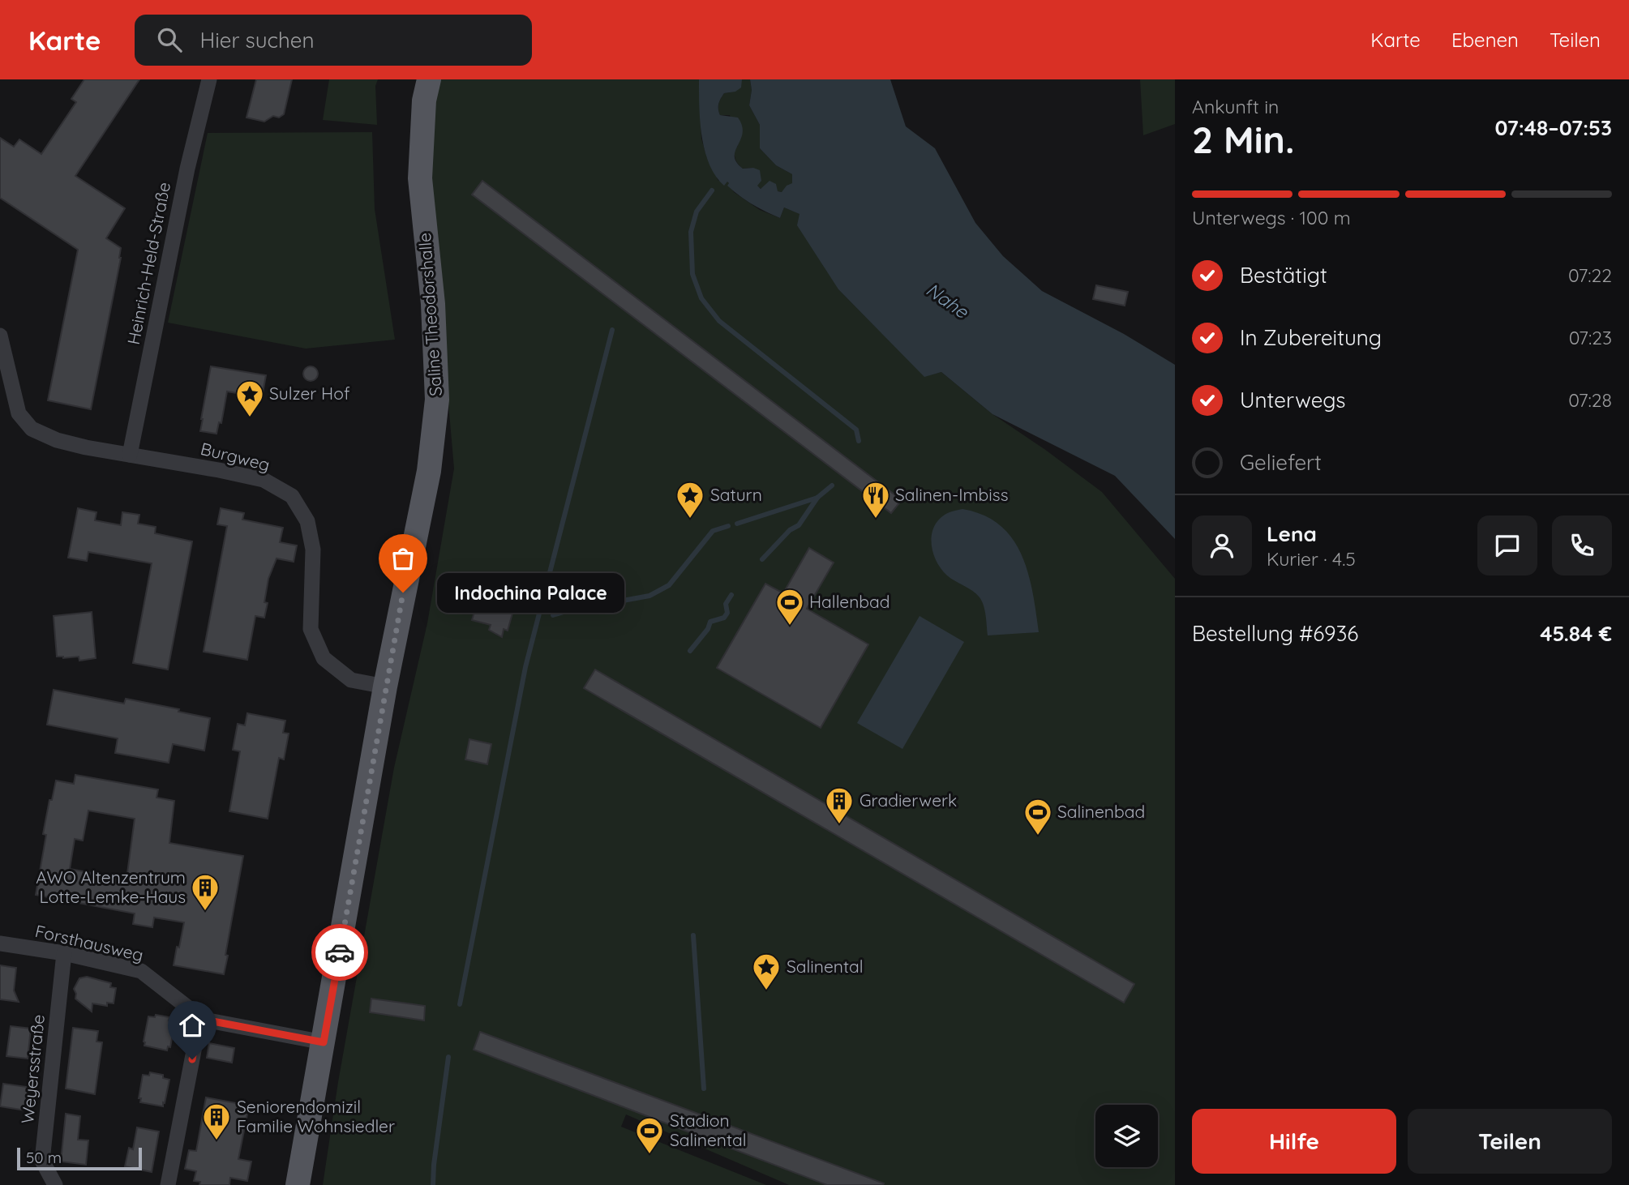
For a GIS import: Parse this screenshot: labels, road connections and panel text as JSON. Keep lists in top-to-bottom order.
{
  "streets": {
    "main road": ["Saline Theodorshalle"],
    "street": [
      "Heinrich-Held-Straße",
      "Burgweg",
      "Forsthausweg",
      "Weyersstraße"
    ]
  },
  "crossings": [
    ["Heinrich-Held-Straße", "Burgweg"],
    ["Saline Theodorshalle", "Burgweg"],
    ["Saline Theodorshalle", "Forsthausweg"],
    ["Forsthausweg", "Weyersstraße"]
  ],
  "water": ["Nahe"],
  "places": {
    "place": ["Sulzer Hof", "Saturn", "Salinental"],
    "restaurant": ["Salinen-Imbiss"],
    "other": ["Indochina Palace"],
    "sports": ["Hallenbad", "Salinenbad", "Stadion Salinental"],
    "building": ["Gradierwerk", "AWO Altenzentrum Lotte-Lemke-Haus", "Seniorendomizil Familie Wohnsiedler"]
  },
  "scale_bar": "50 m",
  "page": {
    "header": "Karte",
    "search": "Hier suchen",
    "nav": ["Karte", "Ebenen", "Teilen"],
    "heading": ["2 Min.", "Ankunft in", "07:48–07:53"],
    "panel": [
      "Lena",
      "Kurier · 4.5",
      "Bestellung #6936",
      "45.84 €"
    ],
    "bar": "Unterwegs · 100 m",
    "list": [
      ["Bestätigt", "07:22"],
      ["In Zubereitung", "07:23"],
      ["Unterwegs", "07:28"],
      "Geliefert"
    ],
    "bubble": "Indochina Palace",
    "buttons": ["Hilfe", "Teilen"],
    "scale": "50 m"
  }
}
